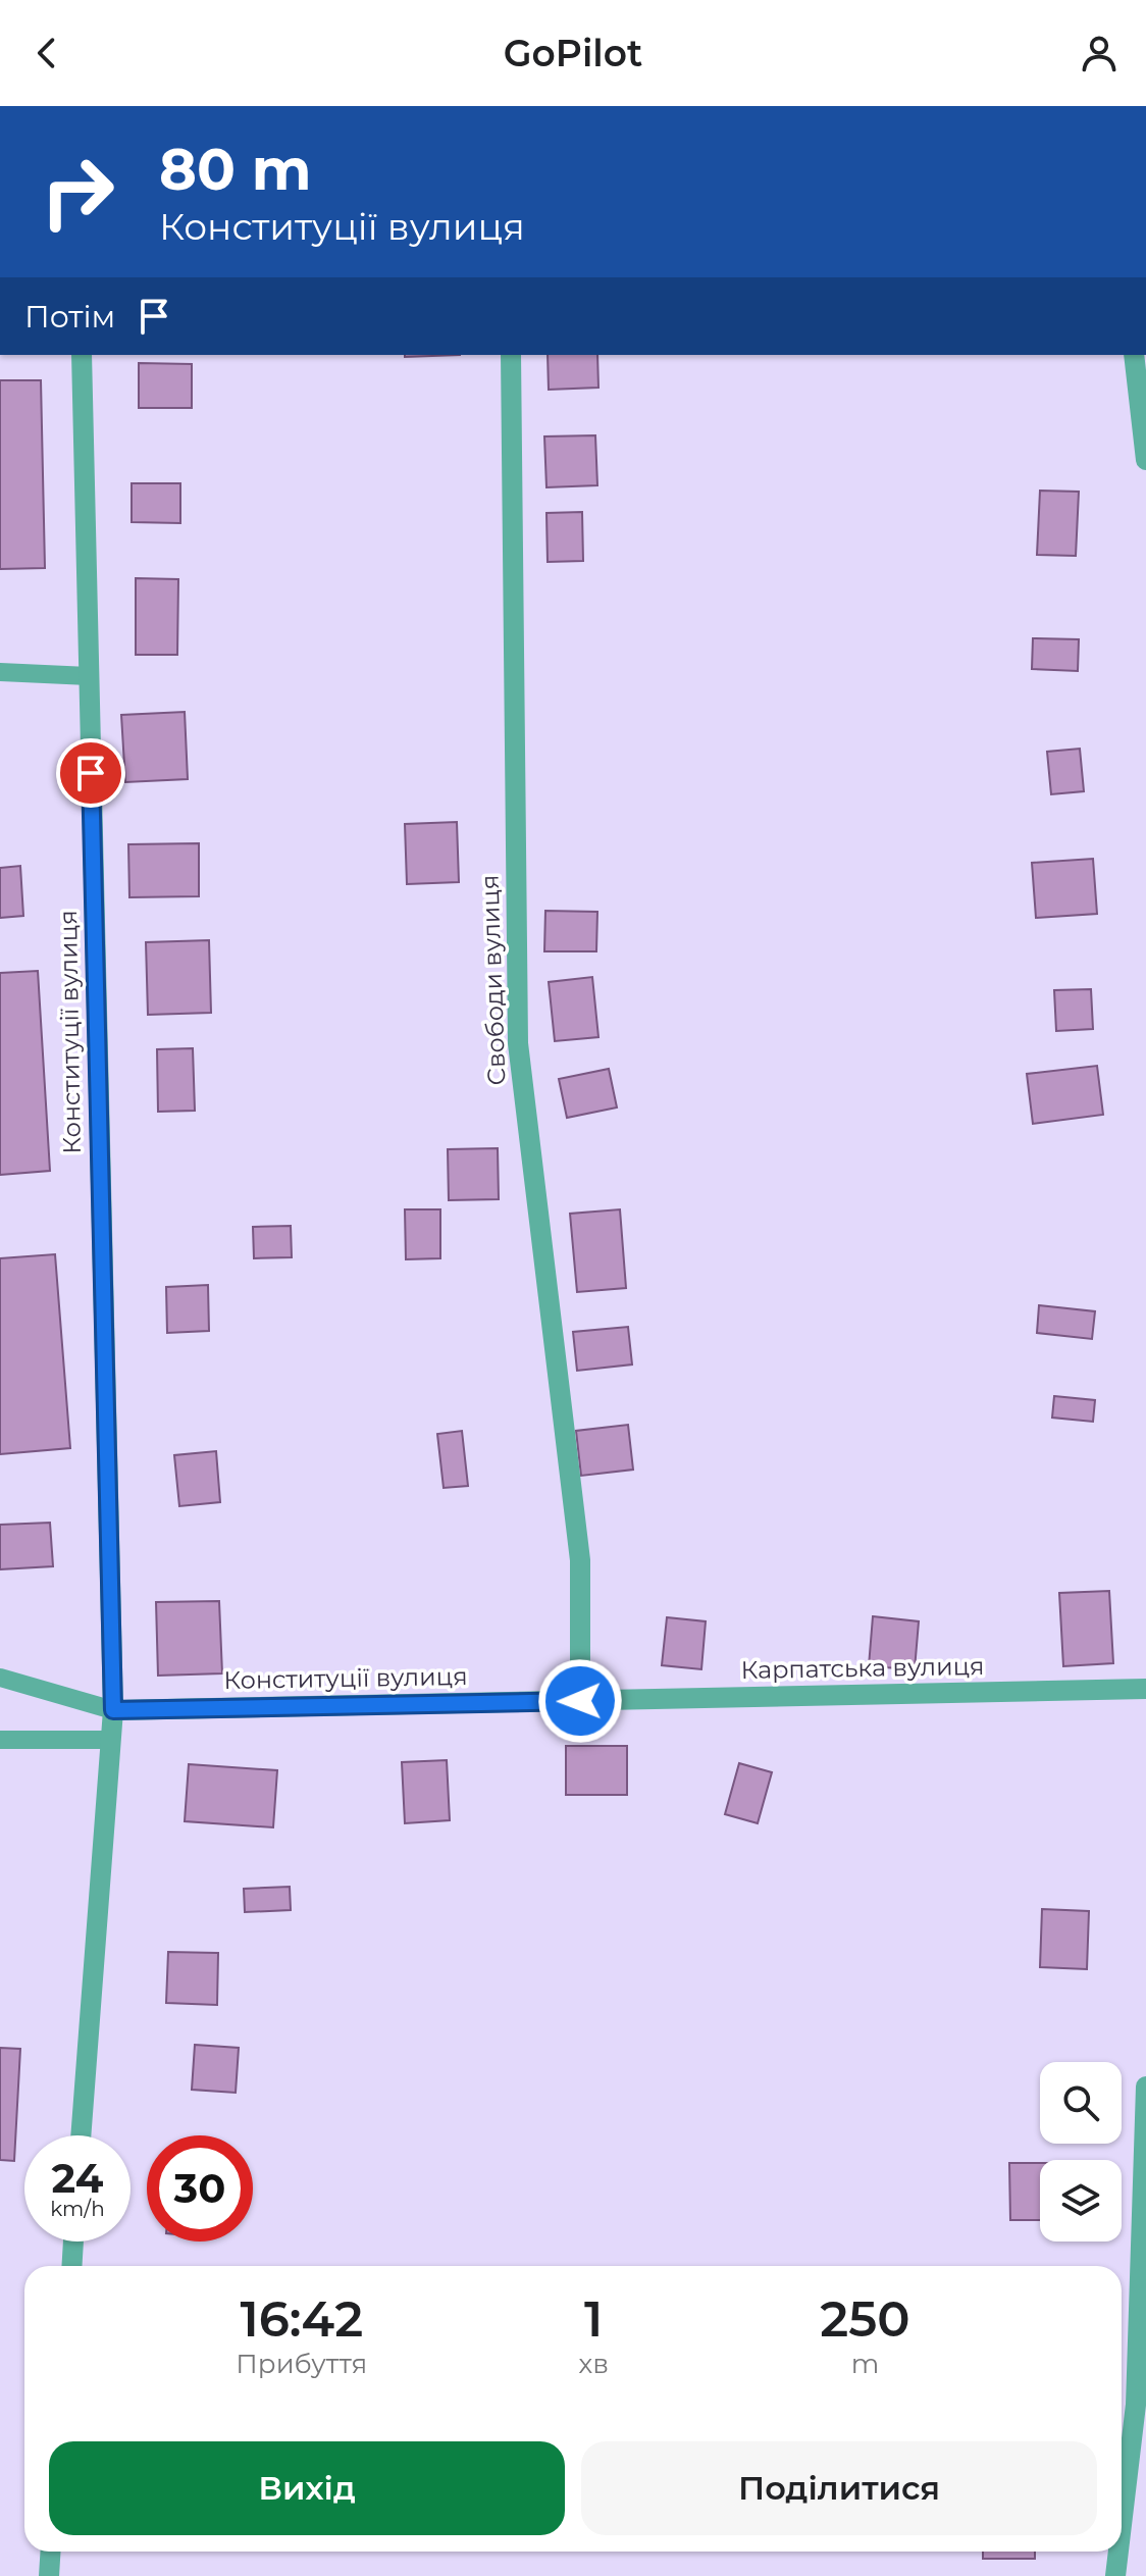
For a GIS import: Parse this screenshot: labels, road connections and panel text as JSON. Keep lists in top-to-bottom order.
{
  "streets": {
    "street": ["Свободи вулиця", "Конституції вулиця", "Карпатська вулиця"]
  },
  "crossings": [
    ["Свободи вулиця", "Конституції вулиця"],
    ["Свободи вулиця", "Карпатська вулиця"],
    ["Конституції вулиця", "Карпатська вулиця"]
  ],
  "page": {
    "header": "GoPilot",
    "turn": ["80 m", "Конституції вулиця"],
    "then": "Потім",
    "speed": "24 km/h",
    "limit": "30",
    "eta": [
      "16:42",
      "Прибуття",
      "1",
      "хв",
      "250",
      "m"
    ],
    "buttons": ["Вихід", "Поділитися"]
  }
}
